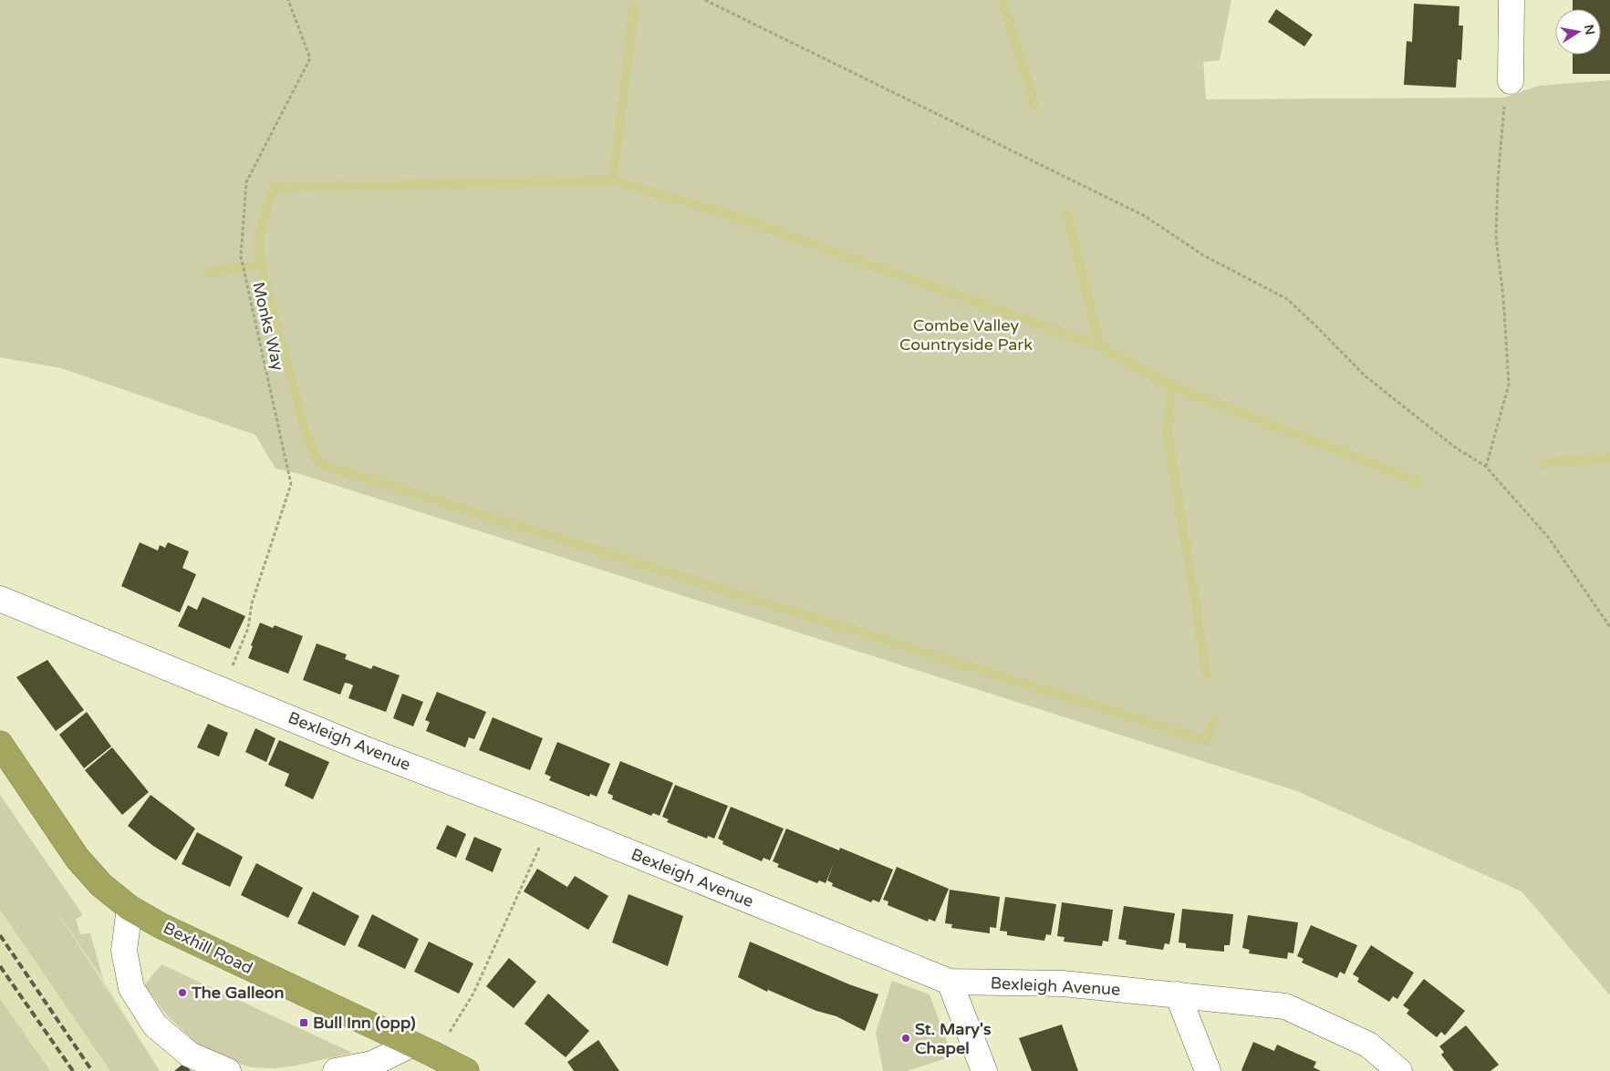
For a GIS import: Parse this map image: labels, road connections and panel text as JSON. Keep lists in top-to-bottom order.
{
  "streets": {
    "highway": ["Bexhill Road"],
    "street": ["Bexleigh Avenue"],
    "path": ["Monks Way"]
  },
  "parks": ["Combe Valley Countryside Park"],
  "places": {
    "other": ["The Galleon", "St. Mary's Chapel"],
    "transit": ["Bull Inn (opp)"]
  },
  "north": "right"
}
